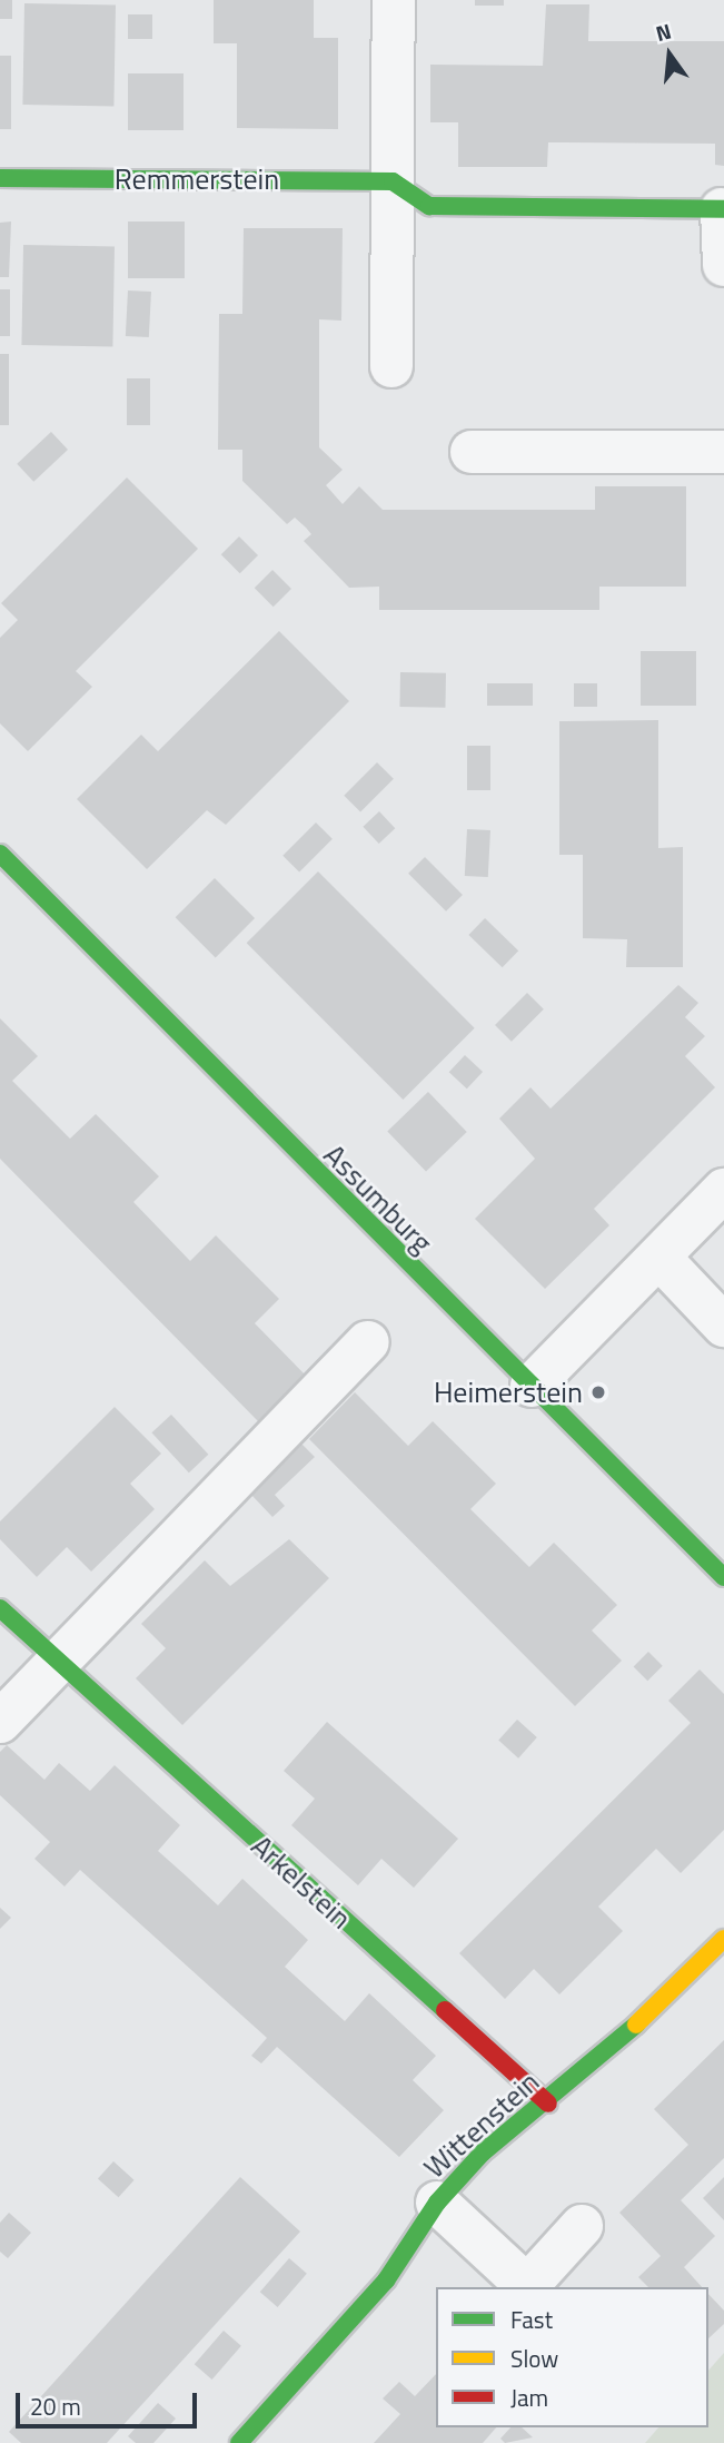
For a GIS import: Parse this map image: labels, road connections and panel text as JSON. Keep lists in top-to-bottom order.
{
  "streets": {
    "street": [
      "Remmerstein",
      "Assumburg",
      "Arkelstein",
      "Wittenstein"
    ]
  },
  "crossings": [
    ["Arkelstein", "Wittenstein"]
  ],
  "places": ["Heimerstein"],
  "legend": ["Fast", "Slow", "Jam"],
  "scale_bar": "20 m",
  "north": "top"
}
